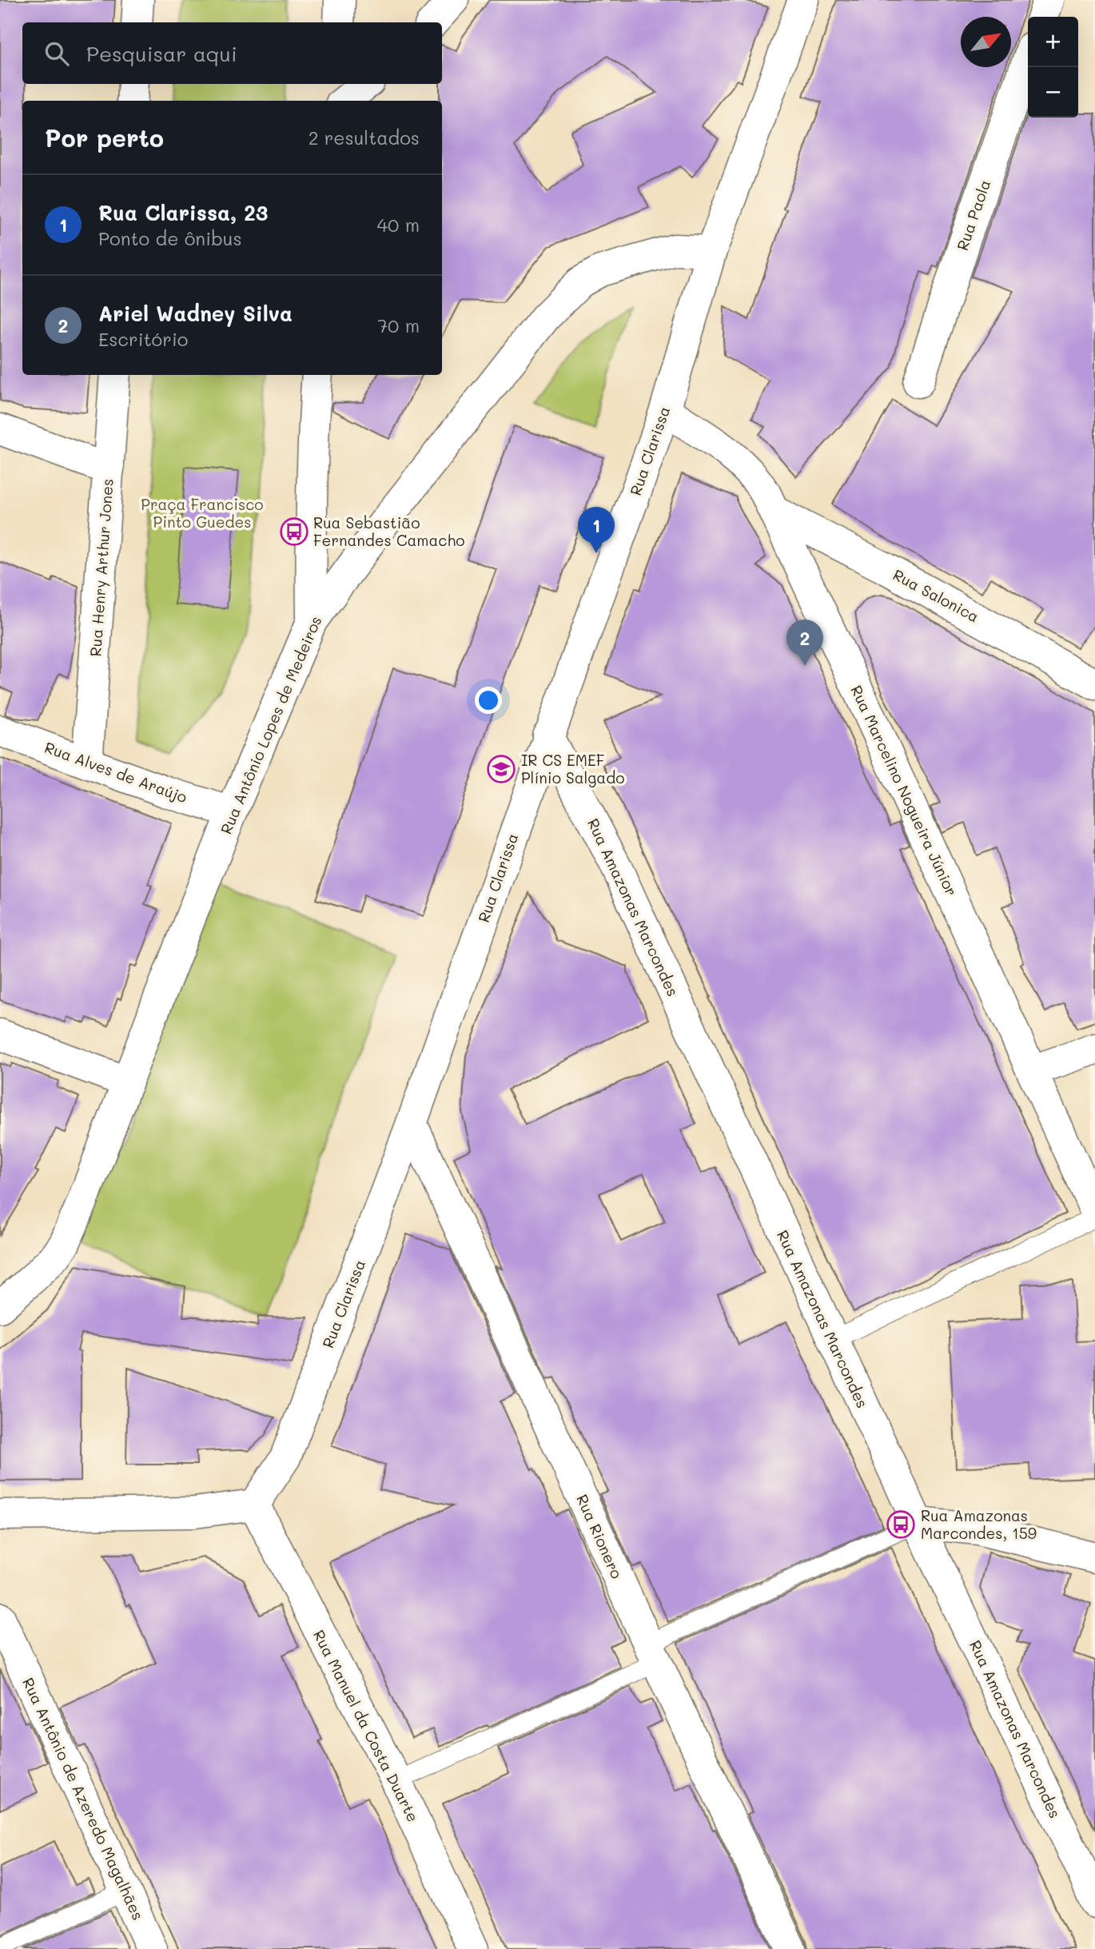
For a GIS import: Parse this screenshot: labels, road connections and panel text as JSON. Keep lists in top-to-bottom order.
{
  "streets": {
    "street": [
      "Rua Paola",
      "Rua Clarissa",
      "Rua Henry Arthur Jones",
      "Rua Salonica",
      "Rua Antônio Lopes de Medeiros",
      "Rua Alves de Araújo",
      "Rua Marcelino Nogueira Júnior",
      "Rua Amazonas Marcondes",
      "Rua Rionero",
      "Rua Manuel da Costa Duarte",
      "Rua Antônio de Azeredo Magalhães"
    ]
  },
  "crossings": [
    ["Rua Clarissa", "Rua Antônio Lopes de Medeiros"],
    ["Rua Clarissa", "Rua Marcelino Nogueira Júnior"],
    ["Rua Clarissa", "Rua Amazonas Marcondes"],
    ["Rua Clarissa", "Rua Rionero"],
    ["Rua Clarissa", "Rua Manuel da Costa Duarte"],
    ["Rua Henry Arthur Jones", "Rua Alves de Araújo"],
    ["Rua Salonica", "Rua Marcelino Nogueira Júnior"],
    ["Rua Antônio Lopes de Medeiros", "Rua Alves de Araújo"]
  ],
  "parks": ["Praça Francisco Pinto Guedes"],
  "places": {
    "bus stop": ["Rua Sebastião Fernandes Camacho", "Rua Amazonas Marcondes, 159"],
    "school or university": ["IR CS EMEF Plínio Salgado"]
  },
  "north": "top right",
  "page": {
    "map_buttons": ["+", "−"],
    "search": "Pesquisar aqui",
    "heading": ["Por perto", "2 resultados"],
    "list": [
      {
        "mark": "1",
        "name": "Rua Clarissa, 23",
        "note": "Ponto de ônibus",
        "value": "40 m"
      },
      {
        "mark": "2",
        "name": "Ariel Wadney Silva",
        "note": "Escritório",
        "value": "70 m"
      }
    ],
    "pins": ["1", "2"]
  }
}
